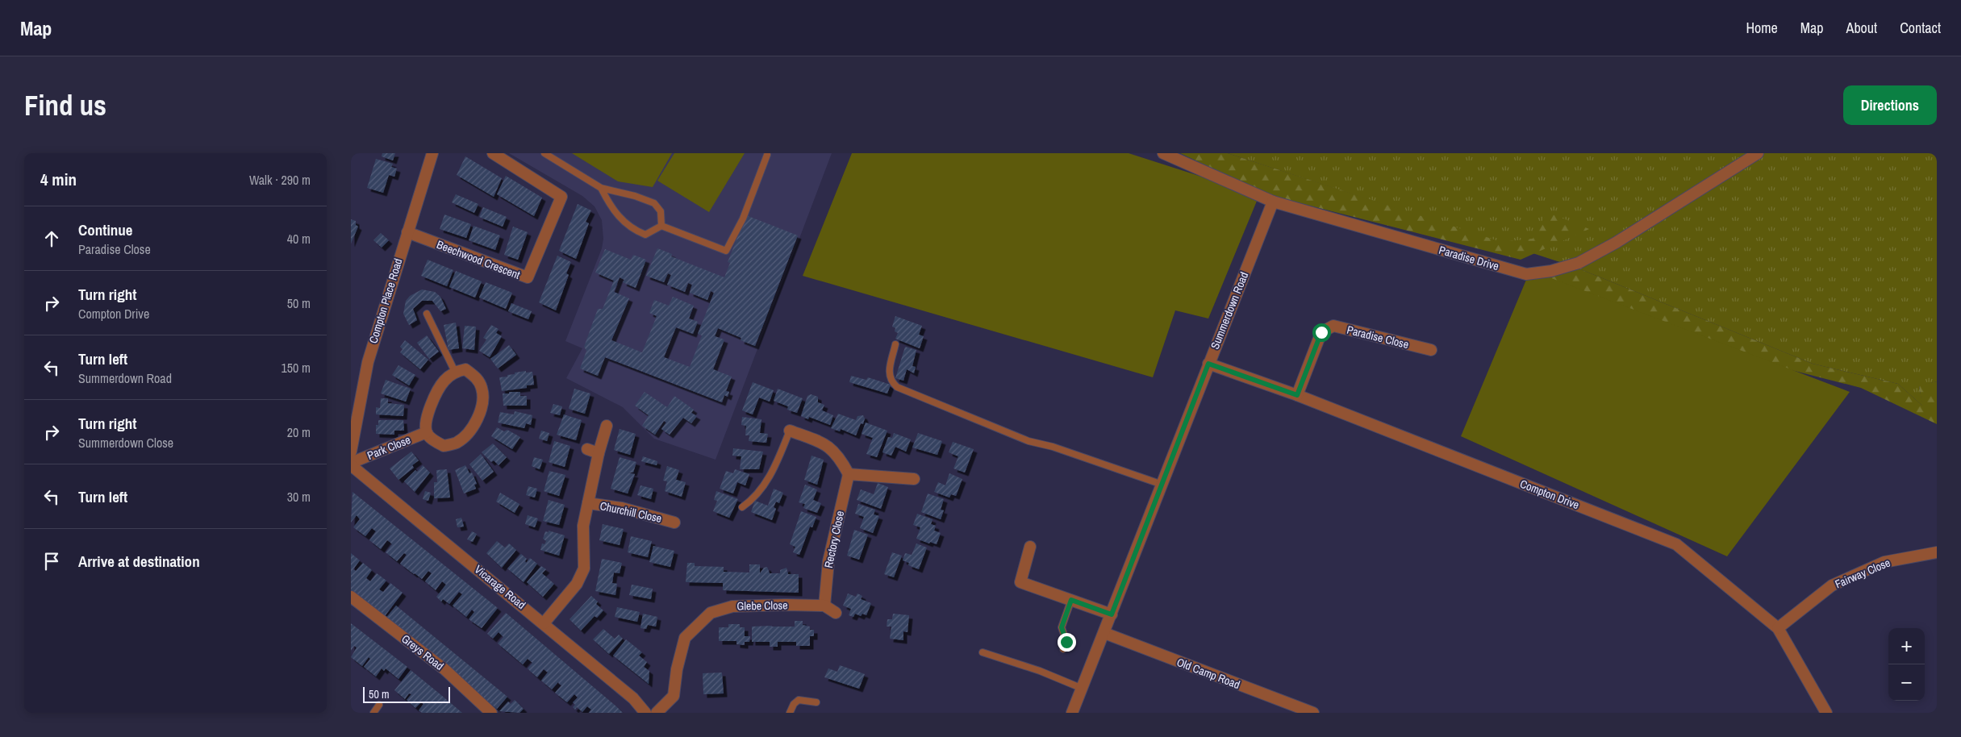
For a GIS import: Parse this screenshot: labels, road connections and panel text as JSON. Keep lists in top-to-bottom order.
{
  "streets": {
    "street": [
      "Paradise Drive",
      "Beechwood Crescent",
      "Compton Place Road",
      "Summerdown Road",
      "Paradise Close",
      "Park Close",
      "Compton Drive",
      "Churchill Close",
      "Rectory Close",
      "Fairway Close",
      "Vicarage Road",
      "Glebe Close",
      "Greys Road",
      "Old Camp Road"
    ]
  },
  "crossings": [
    ["Paradise Drive", "Summerdown Road"],
    ["Beechwood Crescent", "Compton Place Road"],
    ["Summerdown Road", "Compton Drive"],
    ["Summerdown Road", "Old Camp Road"],
    ["Paradise Close", "Compton Drive"],
    ["Park Close", "Vicarage Road"],
    ["Compton Drive", "Fairway Close"],
    ["Churchill Close", "Vicarage Road"],
    ["Rectory Close", "Glebe Close"]
  ],
  "scale_bar": "50 m",
  "page": {
    "header": "Map",
    "nav": [
      "Home",
      "Map",
      "About",
      "Contact"
    ],
    "buttons": "Directions",
    "title": "Find us",
    "heading": ["4 min", "Walk · 290 m"],
    "list": [
      ["Continue", "Paradise Close", "40 m"],
      ["Turn right", "Compton Drive", "50 m"],
      ["Turn left", "Summerdown Road", "150 m"],
      ["Turn right", "Summerdown Close", "20 m"],
      ["Turn left", "30 m"],
      "Arrive at destination"
    ],
    "map_buttons": ["+", "−"],
    "scale": "50 m"
  }
}
